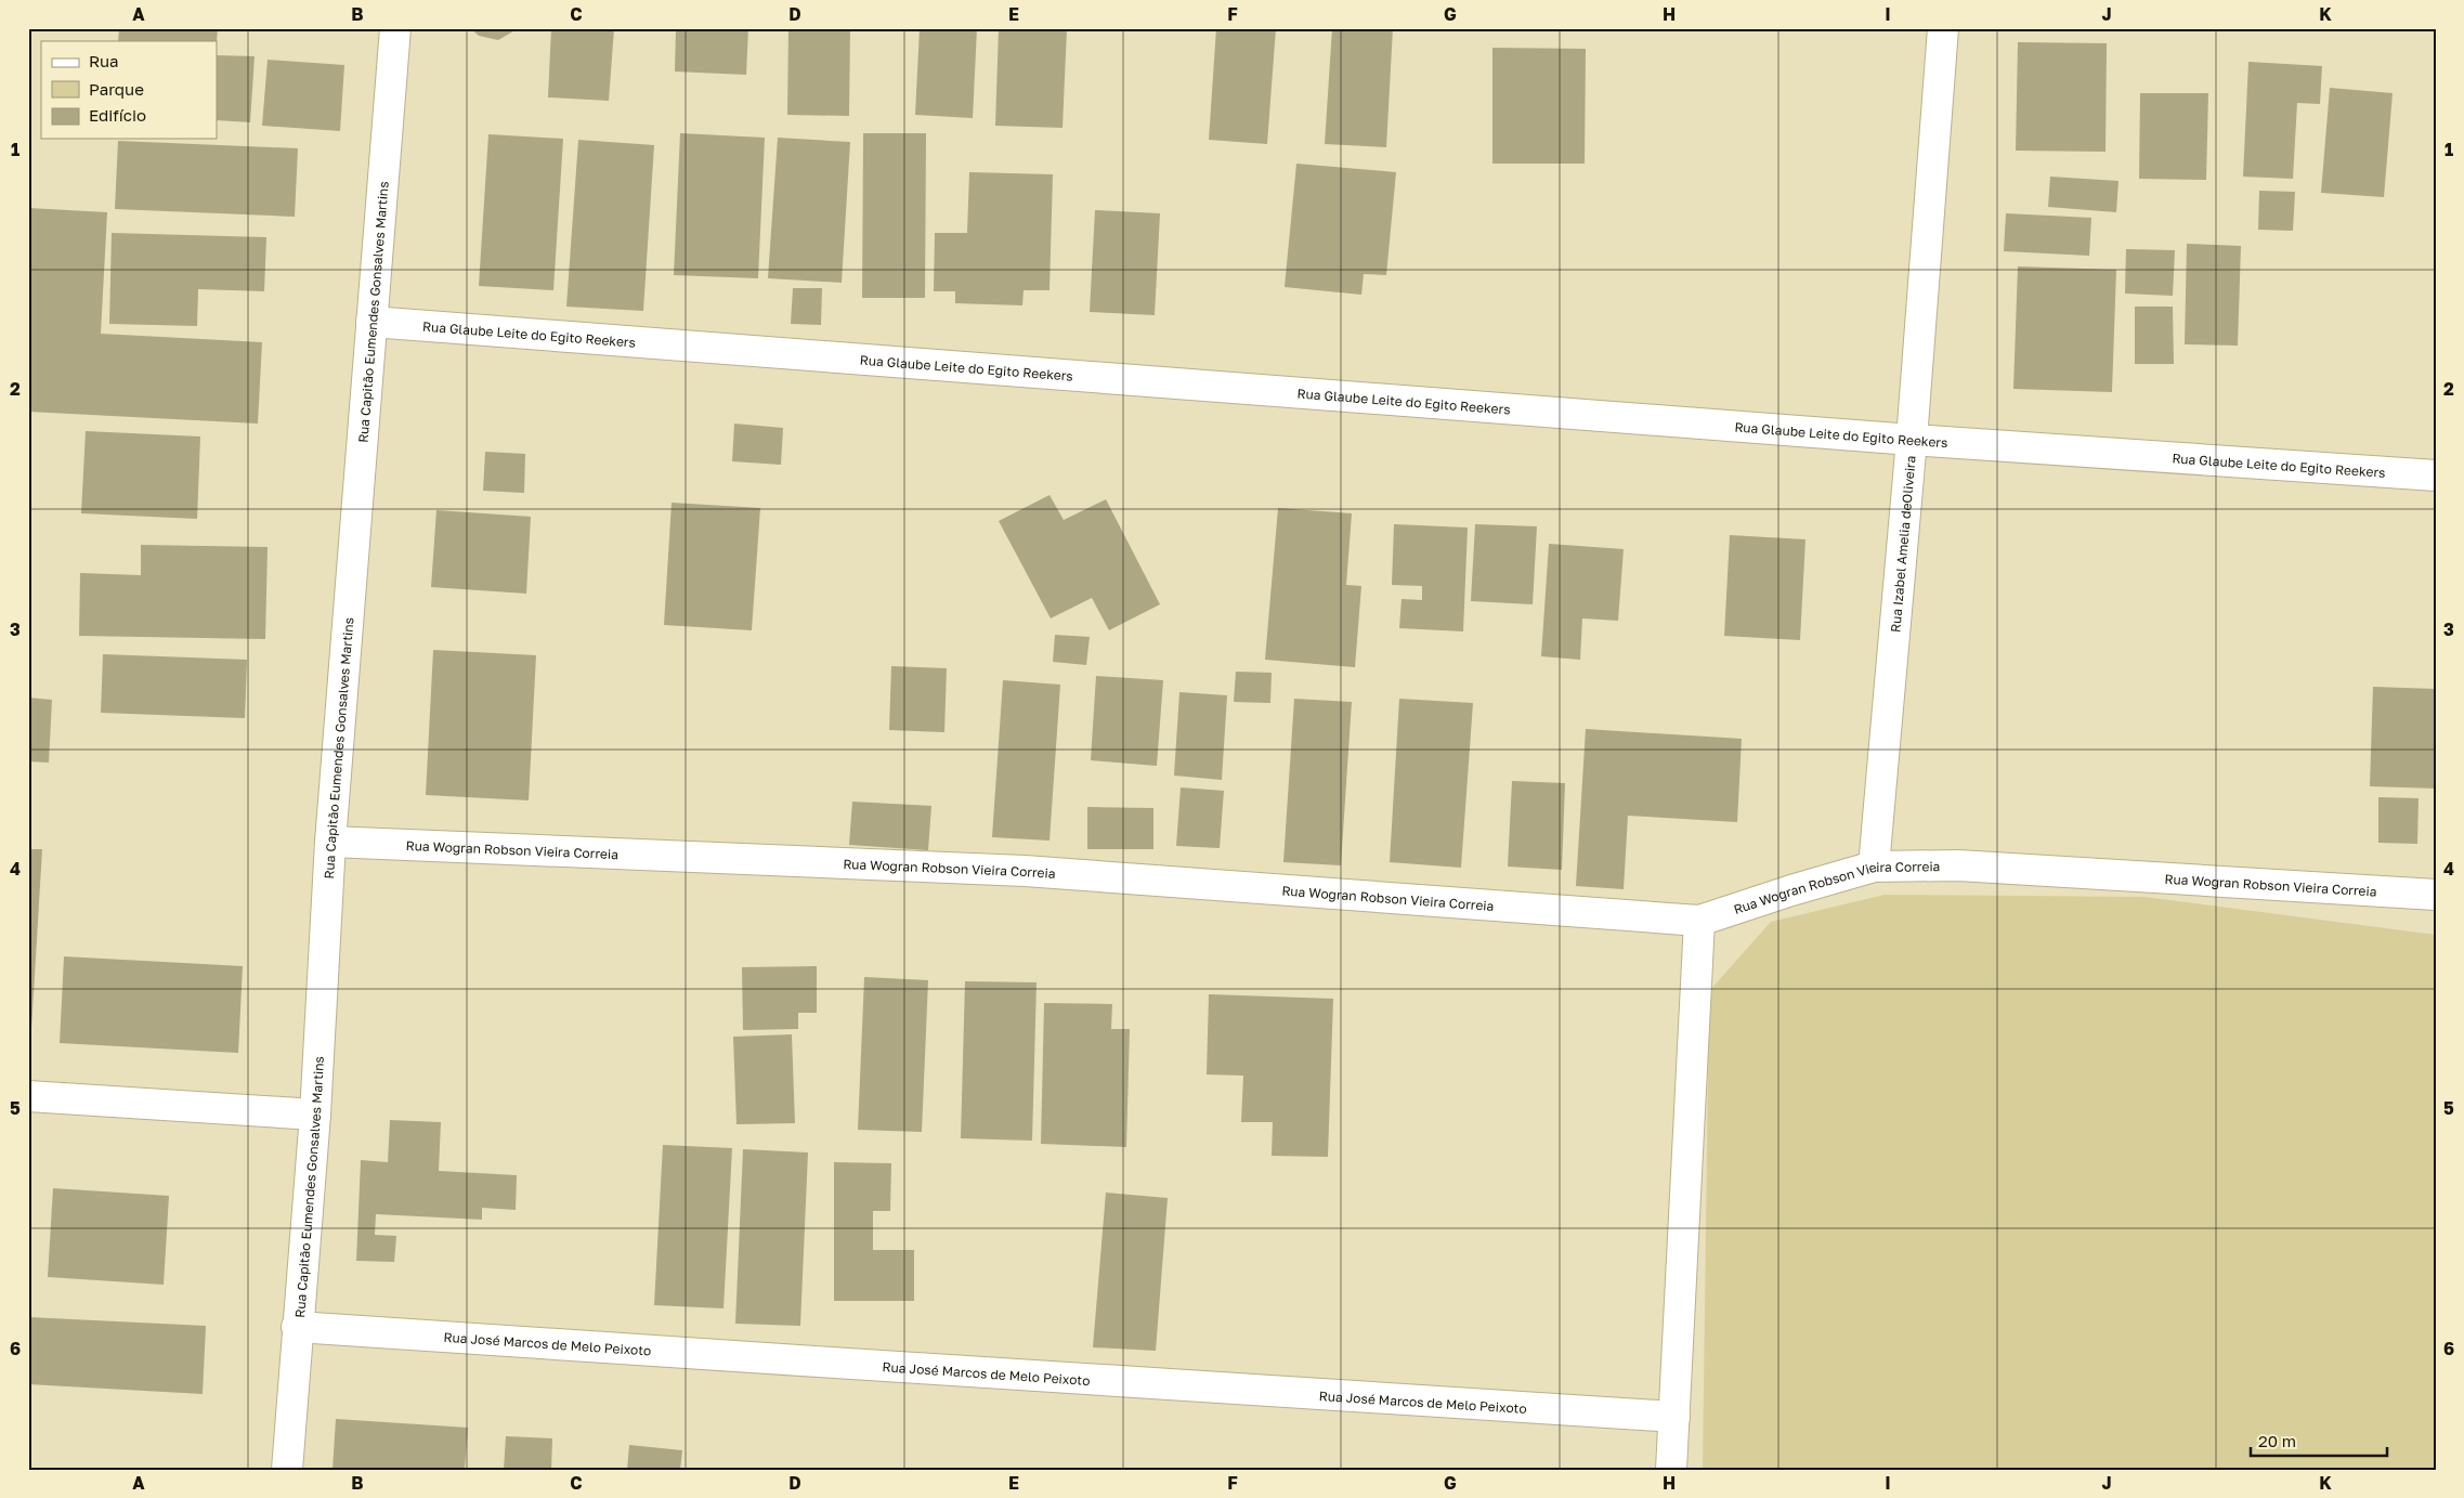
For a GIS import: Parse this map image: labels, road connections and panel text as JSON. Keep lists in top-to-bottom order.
{
  "streets": {
    "street": [
      "Rua Capitão Eumendes Gonsalves Martins",
      "Rua Glaube Leite do Egito Reekers",
      "Rua Izabel Amelia deOliveira",
      "Rua Wogran Robson Vieira Correia",
      "Rua José Marcos de Melo Peixoto"
    ]
  },
  "crossings": [
    ["Rua Capitão Eumendes Gonsalves Martins", "Rua Glaube Leite do Egito Reekers"],
    ["Rua Capitão Eumendes Gonsalves Martins", "Rua Wogran Robson Vieira Correia"],
    ["Rua Capitão Eumendes Gonsalves Martins", "Rua José Marcos de Melo Peixoto"],
    ["Rua Glaube Leite do Egito Reekers", "Rua Izabel Amelia deOliveira"],
    ["Rua Izabel Amelia deOliveira", "Rua Wogran Robson Vieira Correia"]
  ],
  "legend": ["Rua", "Parque", "Edifício"],
  "scale_bar": "20 m",
  "grid": {
    "columns": [
      "A",
      "B",
      "C",
      "D",
      "E",
      "F",
      "G",
      "H",
      "I",
      "J",
      "K"
    ],
    "rows": [
      "1",
      "2",
      "3",
      "4",
      "5",
      "6"
    ]
  }
}
